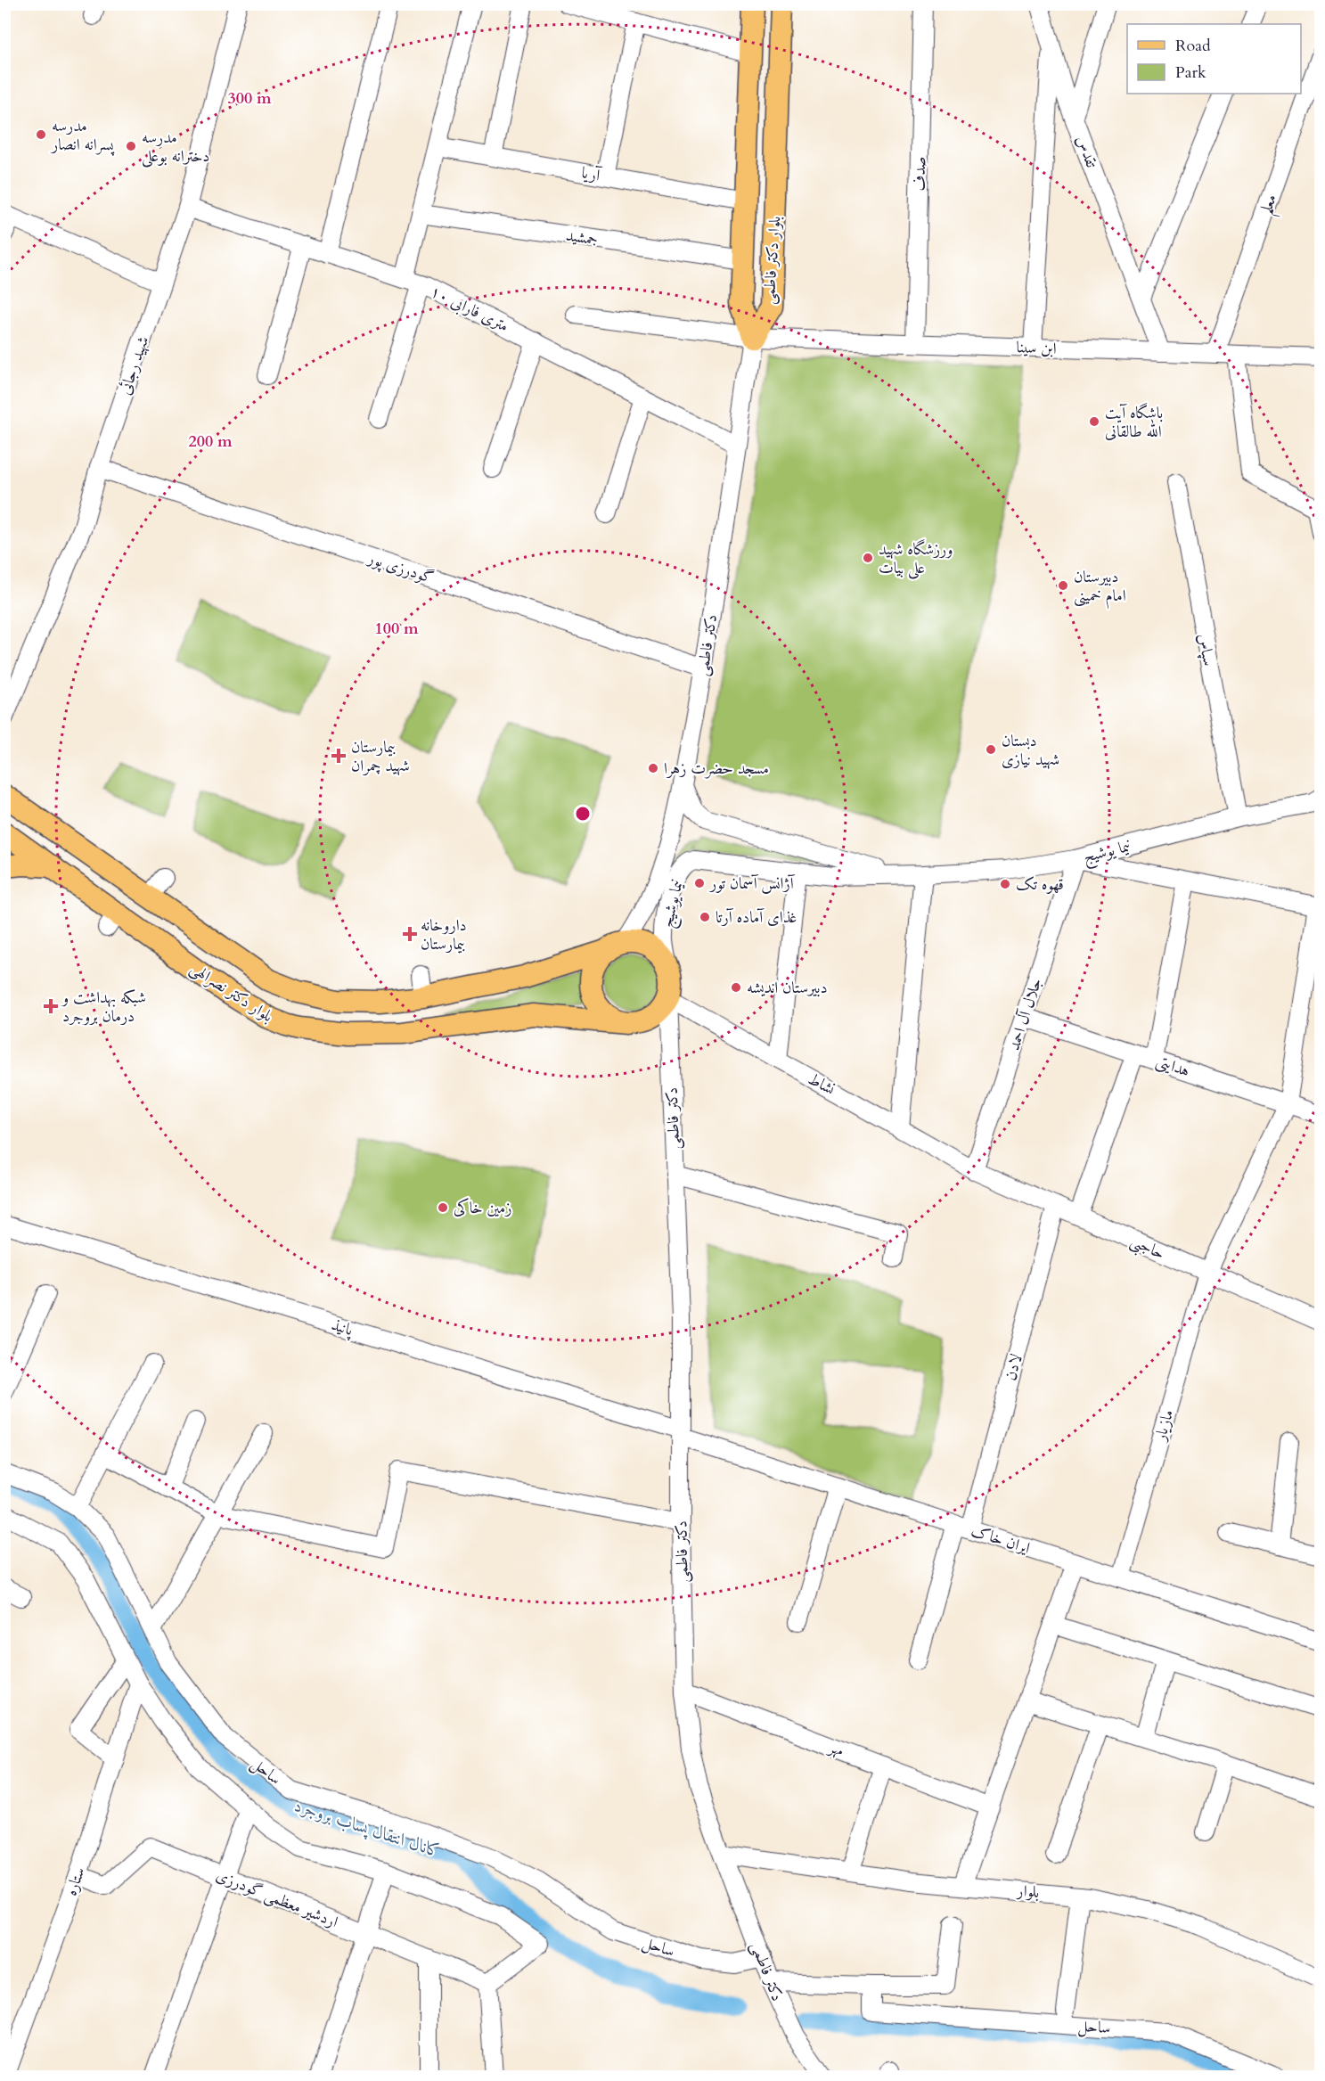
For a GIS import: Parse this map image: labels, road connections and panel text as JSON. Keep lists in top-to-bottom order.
{
  "streets": {
    "main road": ["بلوار دکتر فاطمی", "بلوار دکتر نصرالهی"],
    "street": [
      "تقدس",
      "آریا",
      "صدف",
      "معلم",
      "جمشید",
      "۱۰ متری فارابی",
      "ابن سینا",
      "شهید رجائی",
      "گودرزی پور",
      "دکتر فاطمی",
      "سپاس",
      "نیما یوشیج",
      "جلال آل احمد",
      "هدایتی",
      "نشاط",
      "حاجبی",
      "پانیذ",
      "لادن",
      "مازیار",
      "ایران خاک",
      "مهر",
      "ساحل",
      "ستاره",
      "بلوار",
      "اردشیر معظمی گودرزی"
    ]
  },
  "crossings": [
    ["تقدس", "ابن سینا"],
    ["آریا", "بلوار دکتر فاطمی"],
    ["صدف", "ابن سینا"],
    ["معلم", "ابن سینا"],
    ["جمشید", "بلوار دکتر فاطمی"],
    ["بلوار دکتر فاطمی", "ابن سینا"],
    ["بلوار دکتر فاطمی", "دکتر فاطمی"],
    ["۱۰ متری فارابی", "شهید رجائی"],
    ["۱۰ متری فارابی", "دکتر فاطمی"],
    ["ابن سینا", "دکتر فاطمی"],
    ["شهید رجائی", "گودرزی پور"],
    ["گودرزی پور", "دکتر فاطمی"],
    ["دکتر فاطمی", "نیما یوشیج"],
    ["دکتر فاطمی", "بلوار دکتر نصرالهی"],
    ["دکتر فاطمی", "نشاط"],
    ["دکتر فاطمی", "پانیذ"],
    ["دکتر فاطمی", "ایران خاک"],
    ["دکتر فاطمی", "مهر"],
    ["دکتر فاطمی", "ساحل"],
    ["دکتر فاطمی", "بلوار"],
    ["سپاس", "نیما یوشیج"],
    ["نیما یوشیج", "بلوار دکتر نصرالهی"],
    ["نیما یوشیج", "جلال آل احمد"],
    ["نیما یوشیج", "نشاط"],
    ["بلوار دکتر نصرالهی", "نشاط"],
    ["جلال آل احمد", "هدایتی"],
    ["جلال آل احمد", "نشاط"],
    ["جلال آل احمد", "حاجبی"],
    ["هدایتی", "مازیار"],
    ["نشاط", "حاجبی"],
    ["حاجبی", "لادن"],
    ["حاجبی", "مازیار"],
    ["پانیذ", "ایران خاک"],
    ["لادن", "ایران خاک"],
    ["مازیار", "ایران خاک"],
    ["ستاره", "اردشیر معظمی گودرزی"]
  ],
  "water": ["کانال انتقال پساب بروجرد"],
  "places": {
    "other": [
      "مدرسه پسرانه انصار",
      "مدرسه دخترانه بوعلی",
      "باشگاه آیت الله طالقانی",
      "ورزشگاه شهید علی بیات",
      "دبیرستان امام خمینی",
      "دبستان شهید نیازی",
      "مسجد حضرت زهرا",
      "آژانس آسمان تور",
      "قهوه تک",
      "غذای آماده آرتا",
      "دبیرستان اندیشه",
      "زمین خاکی"
    ],
    "health": ["بیمارستان شهید چمران", "داروخانه بیمارستان", "شبکه بهداشت و درمان بروجرد"]
  },
  "legend": ["Road", "Park"],
  "rings": ["300 m", "200 m", "100 m"]
}
